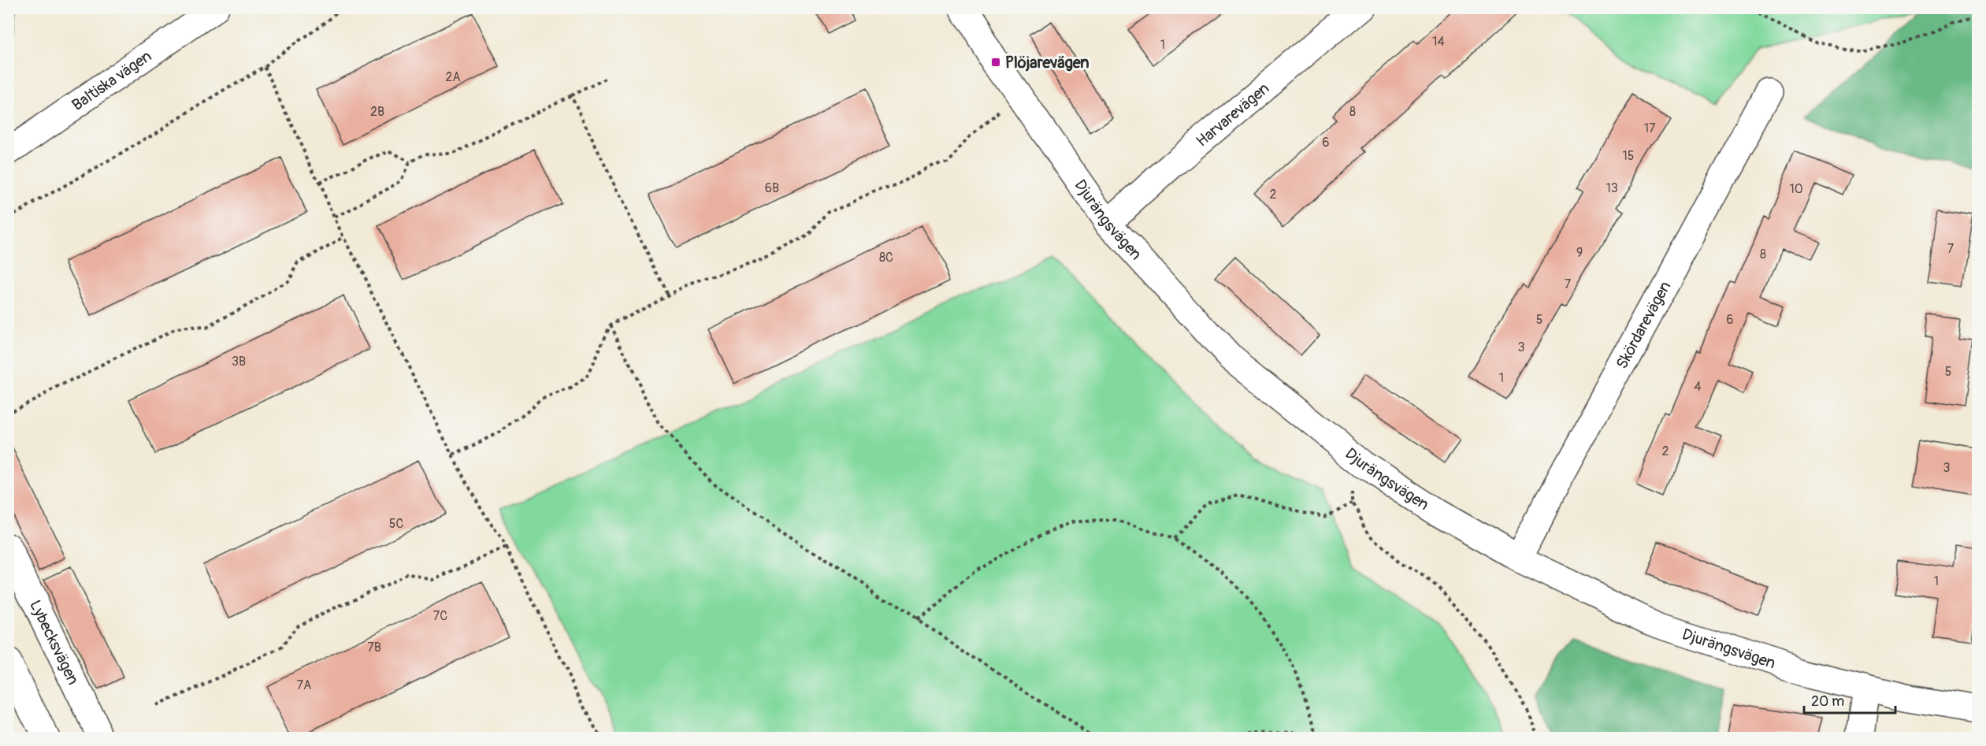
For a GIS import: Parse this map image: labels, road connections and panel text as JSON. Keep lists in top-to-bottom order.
{
  "streets": {
    "street": [
      "Baltiska vägen",
      "Harvarevägen",
      "Djurängsvägen",
      "Skördarevägen",
      "Lybecksvägen"
    ]
  },
  "crossings": [
    ["Harvarevägen", "Djurängsvägen"],
    ["Djurängsvägen", "Skördarevägen"]
  ],
  "places": {
    "transit": ["Plöjarevägen"]
  },
  "house_numbers": [
    "14",
    "1",
    "2A",
    "2B",
    "8",
    "17",
    "6",
    "15",
    "6B",
    "13",
    "10",
    "2",
    "7",
    "9",
    "8",
    "8C",
    "7",
    "5",
    "6",
    "3",
    "3B",
    "5",
    "1",
    "4",
    "2",
    "3",
    "5C",
    "1",
    "7C",
    "7B",
    "7A"
  ],
  "scale_bar": "20 m"
}
